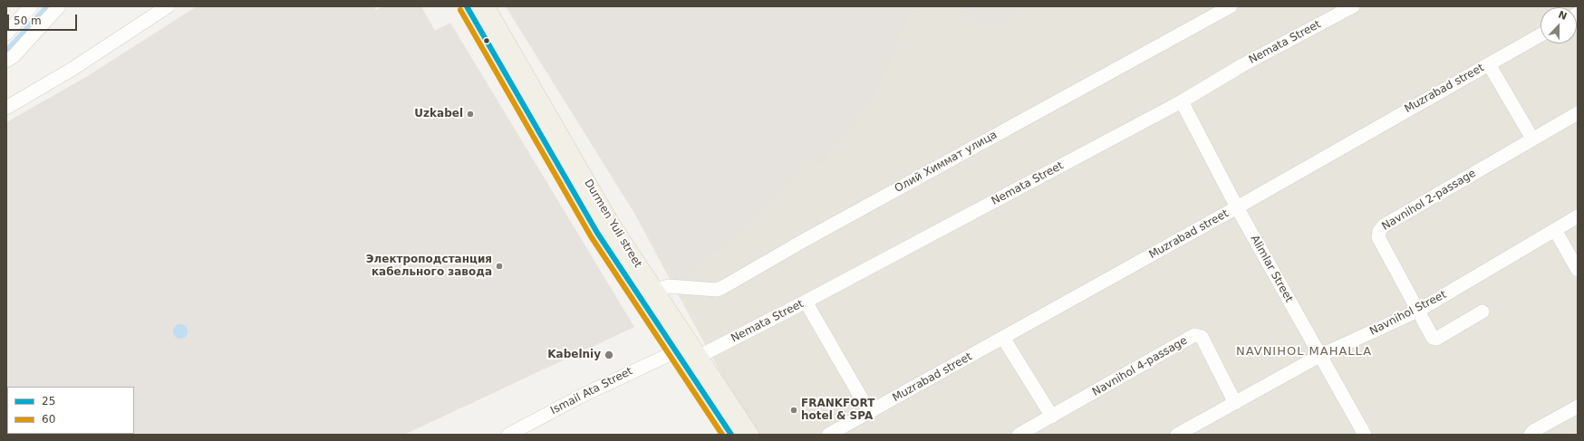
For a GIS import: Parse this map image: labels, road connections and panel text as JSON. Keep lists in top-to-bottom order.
{
  "streets": {
    "main road": ["Durmen Yuli street"],
    "street": [
      "Nemata Street",
      "Muzrabad street",
      "Олий Химмат улица",
      "Navnihol 2-passage",
      "Аlimlar Street",
      "Navnihol Street",
      "Navnihol 4-passage",
      "Ismail Ata Street"
    ]
  },
  "crossings": [
    ["Nemata Street", "Durmen Yuli street"],
    ["Nemata Street", "Аlimlar Street"],
    ["Muzrabad street", "Аlimlar Street"],
    ["Олий Химмат улица", "Durmen Yuli street"],
    ["Navnihol 2-passage", "Navnihol Street"],
    ["Durmen Yuli street", "Ismail Ata Street"],
    ["Аlimlar Street", "Navnihol Street"],
    ["Navnihol Street", "Navnihol 4-passage"]
  ],
  "districts": ["NAVNIHOL MAHALLA"],
  "places": [
    "Uzkabel",
    "Электроподстанция кабельного завода",
    "Kabelniy",
    "FRANKFORT hotel & SPA"
  ],
  "lines": ["transit line 25", "transit line 60"],
  "legend": ["25", "60"],
  "scale_bar": "50 m",
  "north": "top"
}
